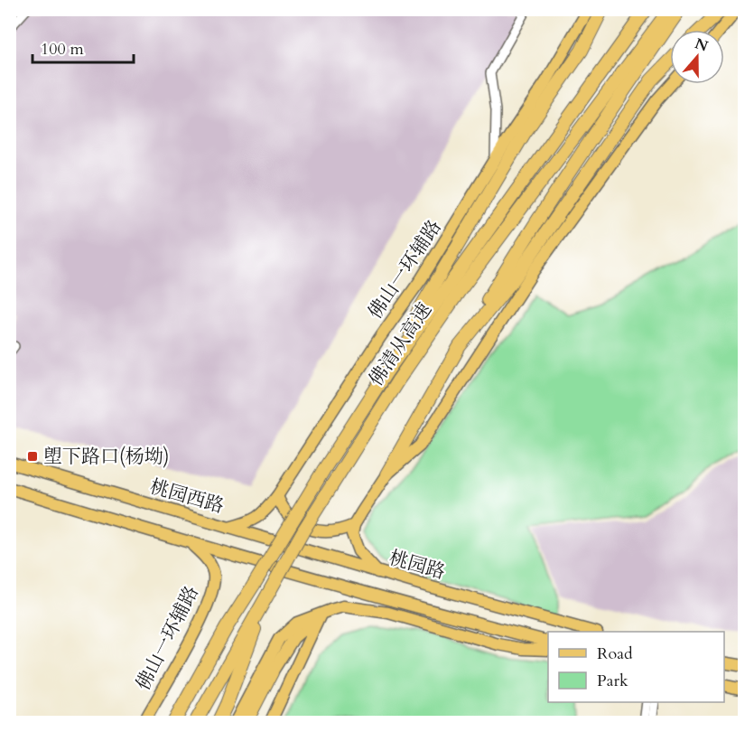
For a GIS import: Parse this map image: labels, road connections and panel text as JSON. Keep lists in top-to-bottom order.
{
  "streets": {
    "highway": ["佛清从高速"],
    "main road": ["佛山一环辅路", "桃园西路", "桃园路"]
  },
  "crossings": [
    ["佛山一环辅路", "桃园西路"],
    ["佛山一环辅路", "桃园路"],
    ["桃园西路", "桃园路"]
  ],
  "places": {
    "transit": ["塱下路口(杨坳)"]
  },
  "legend": ["Road", "Park"],
  "scale_bar": "100 m",
  "north": "top"
}
